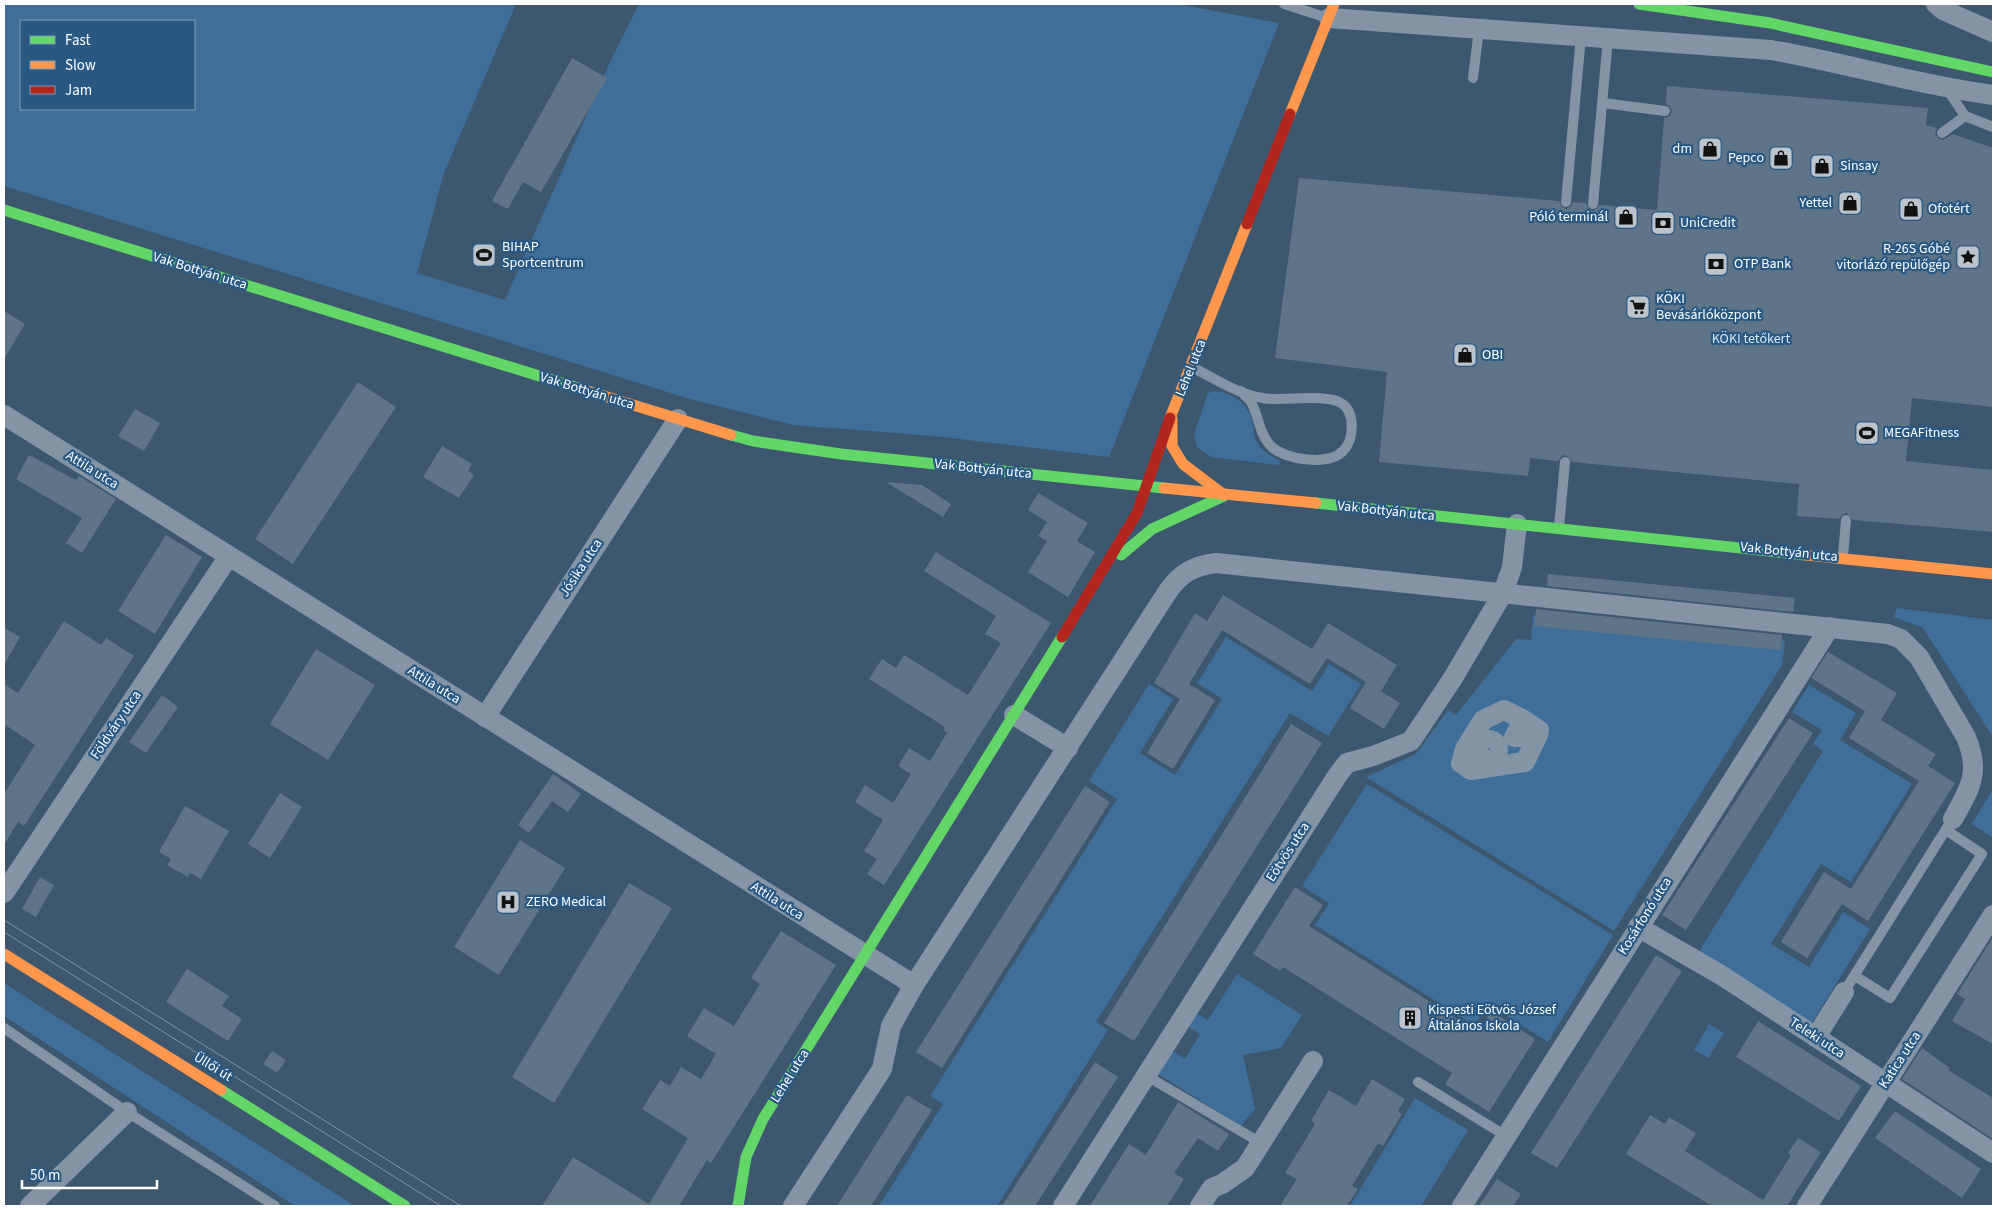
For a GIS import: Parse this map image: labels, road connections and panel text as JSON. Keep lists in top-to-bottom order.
{
  "streets": {
    "street": [
      "Vak Bottyán utca",
      "Lehel utca",
      "Attila utca",
      "Jósika utca",
      "Földváry utca",
      "Eötvös utca",
      "Kosárfonó utca",
      "Teleki utca",
      "Katica utca",
      "Üllői út"
    ]
  },
  "crossings": [
    ["Vak Bottyán utca", "Lehel utca"],
    ["Vak Bottyán utca", "Jósika utca"],
    ["Vak Bottyán utca", "Eötvös utca"],
    ["Lehel utca", "Attila utca"],
    ["Attila utca", "Jósika utca"],
    ["Attila utca", "Földváry utca"],
    ["Kosárfonó utca", "Teleki utca"],
    ["Teleki utca", "Katica utca"]
  ],
  "parks": ["KÖKI tetőkert"],
  "places": {
    "shop": [
      "dm",
      "Pepco",
      "Sinsay",
      "Yettel",
      "Ofotért",
      "Póló terminál",
      "OBI"
    ],
    "bank": ["UniCredit", "OTP Bank"],
    "sports": ["BIHAP Sportcentrum", "MEGAFitness"],
    "place": ["R-26S Góbé vitorlázó repülőgép"],
    "supermarket": ["KÖKI Bevásárlóközpont"],
    "hospital": ["ZERO Medical"],
    "building": ["Kispesti Eötvös József Általános Iskola"]
  },
  "legend": ["Fast", "Slow", "Jam"],
  "scale_bar": "50 m"
}
